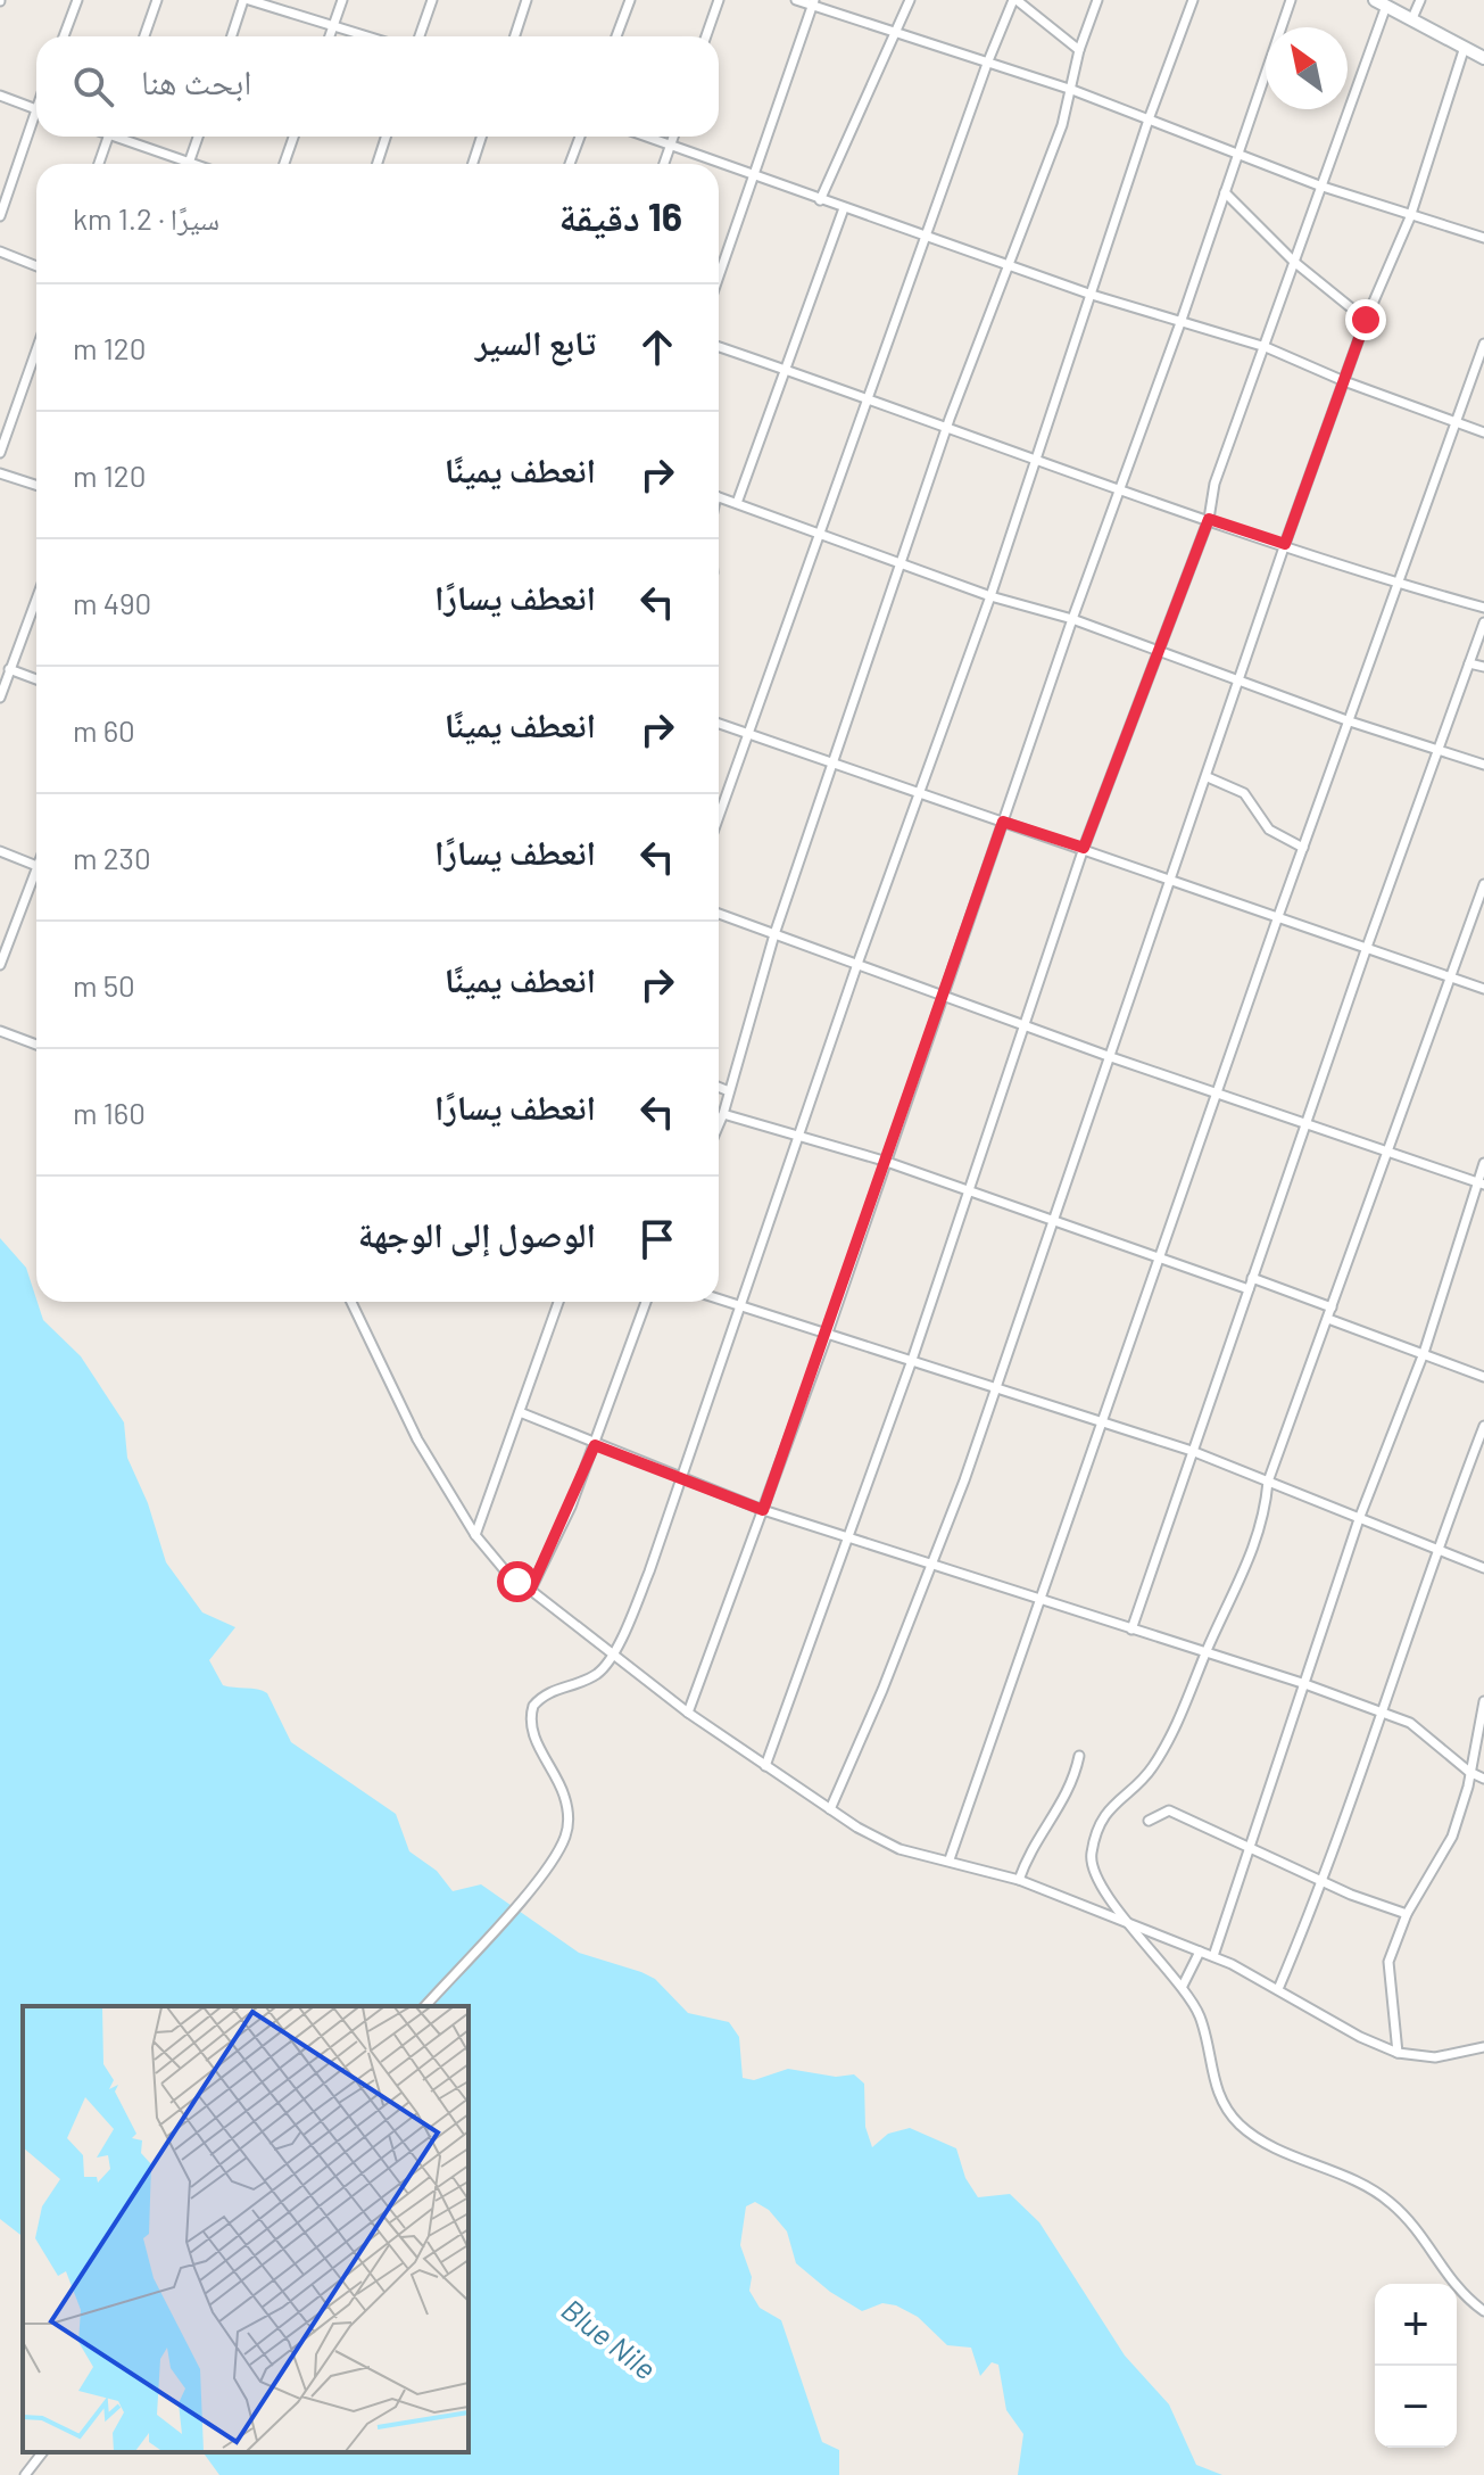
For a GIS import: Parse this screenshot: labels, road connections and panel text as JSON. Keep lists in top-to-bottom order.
{
  "water": ["Blue Nile"],
  "north": "top left",
  "page": {
    "search": "ابحث هنا",
    "heading": ["16 دقيقة", "سيرًا · 1.2 km"],
    "list": [
      ["تابع السير", "120 m"],
      ["انعطف يمينًا", "120 m"],
      ["انعطف يسارًا", "490 m"],
      ["انعطف يمينًا", "60 m"],
      ["انعطف يسارًا", "230 m"],
      ["انعطف يمينًا", "50 m"],
      ["انعطف يسارًا", "160 m"],
      "الوصول إلى الوجهة"
    ],
    "map_buttons": ["+", "−"]
  }
}
